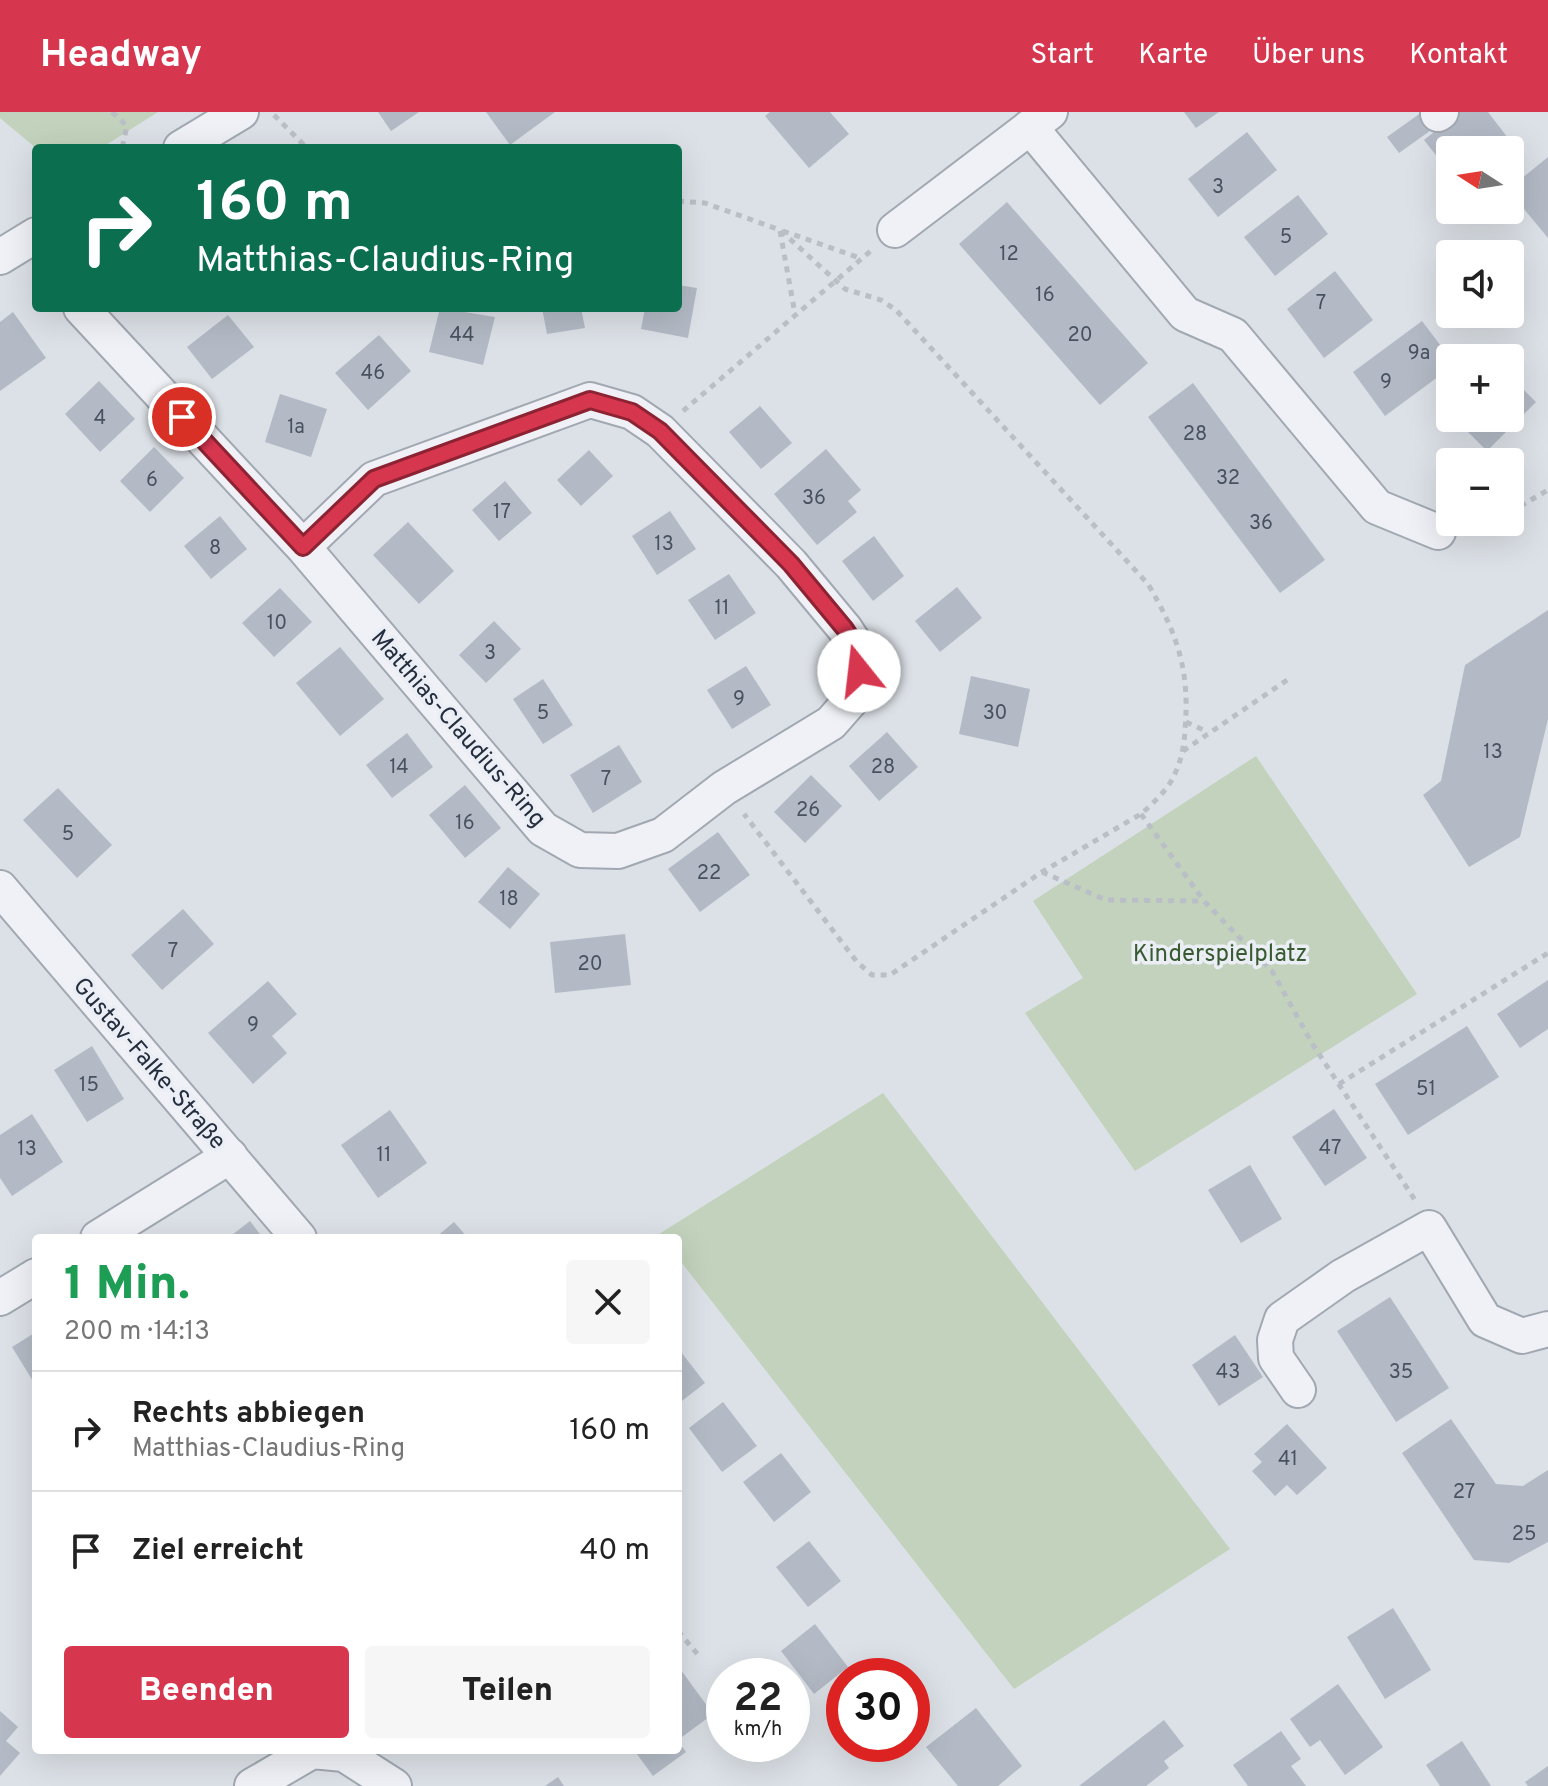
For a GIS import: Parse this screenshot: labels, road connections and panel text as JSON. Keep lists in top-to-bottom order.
{
  "streets": {
    "street": ["Matthias-Claudius-Ring", "Gustav-Falke-Straße"]
  },
  "parks": ["Kinderspielplatz"],
  "house_numbers": [
    "3",
    "5",
    "12",
    "16",
    "7",
    "44",
    "20",
    "9a",
    "46",
    "9",
    "4",
    "1a",
    "28",
    "32",
    "6",
    "36",
    "17",
    "36",
    "13",
    "8",
    "11",
    "10",
    "3",
    "9",
    "5",
    "30",
    "13",
    "14",
    "28",
    "7",
    "26",
    "16",
    "5",
    "22",
    "18",
    "7",
    "20",
    "9",
    "15",
    "51",
    "47",
    "13",
    "11",
    "43",
    "35",
    "41",
    "27",
    "25"
  ],
  "north": "left",
  "page": {
    "header": "Headway",
    "nav": [
      "Start",
      "Karte",
      "Über uns",
      "Kontakt"
    ],
    "map_buttons": ["+", "−"],
    "turn": ["160 m", "Matthias-Claudius-Ring"],
    "heading": ["1 Min.", "200 m · 14:13"],
    "list": [
      {
        "name": "Rechts abbiegen",
        "note": "Matthias-Claudius-Ring",
        "value": "160 m"
      },
      {
        "name": "Ziel erreicht",
        "value": "40 m"
      }
    ],
    "buttons": ["Beenden", "Teilen"],
    "speed": "22 km/h",
    "limit": "30"
  }
}
